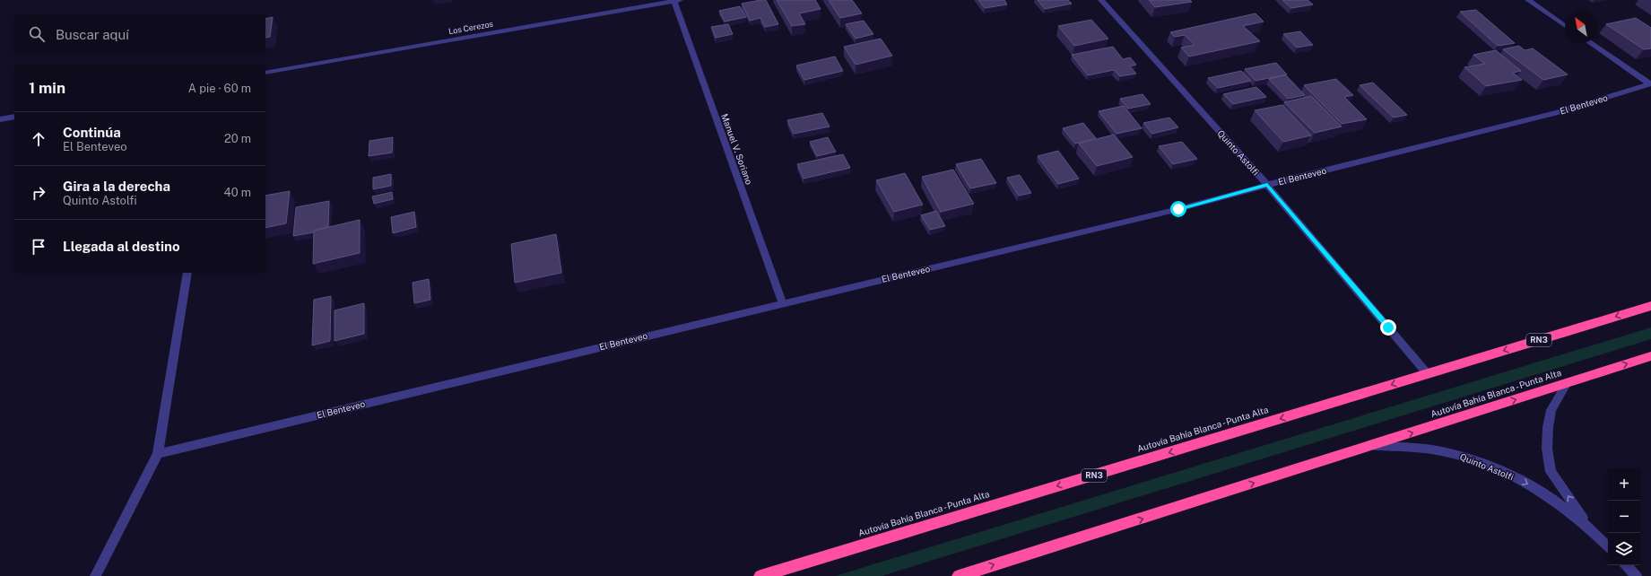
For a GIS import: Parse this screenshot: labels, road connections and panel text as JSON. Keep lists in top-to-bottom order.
{
  "streets": {
    "highway": ["RN3", "Autovía Bahía Blanca - Punta Alta"],
    "street": [
      "Los Cerezos",
      "El Benteveo",
      "Manuel V. Soriano",
      "Quinto Astolfi"
    ]
  },
  "crossings": [
    ["Los Cerezos", "Manuel V. Soriano"],
    ["El Benteveo", "Manuel V. Soriano"],
    ["El Benteveo", "Quinto Astolfi"],
    ["Quinto Astolfi", "Autovía Bahía Blanca - Punta Alta"]
  ],
  "north": "top left",
  "page": {
    "search": "Buscar aquí",
    "heading": ["1 min", "A pie · 60 m"],
    "list": [
      ["Continúa", "El Benteveo", "20 m"],
      ["Gira a la derecha", "Quinto Astolfi", "40 m"],
      "Llegada al destino"
    ],
    "map_buttons": ["+", "−"]
  }
}
